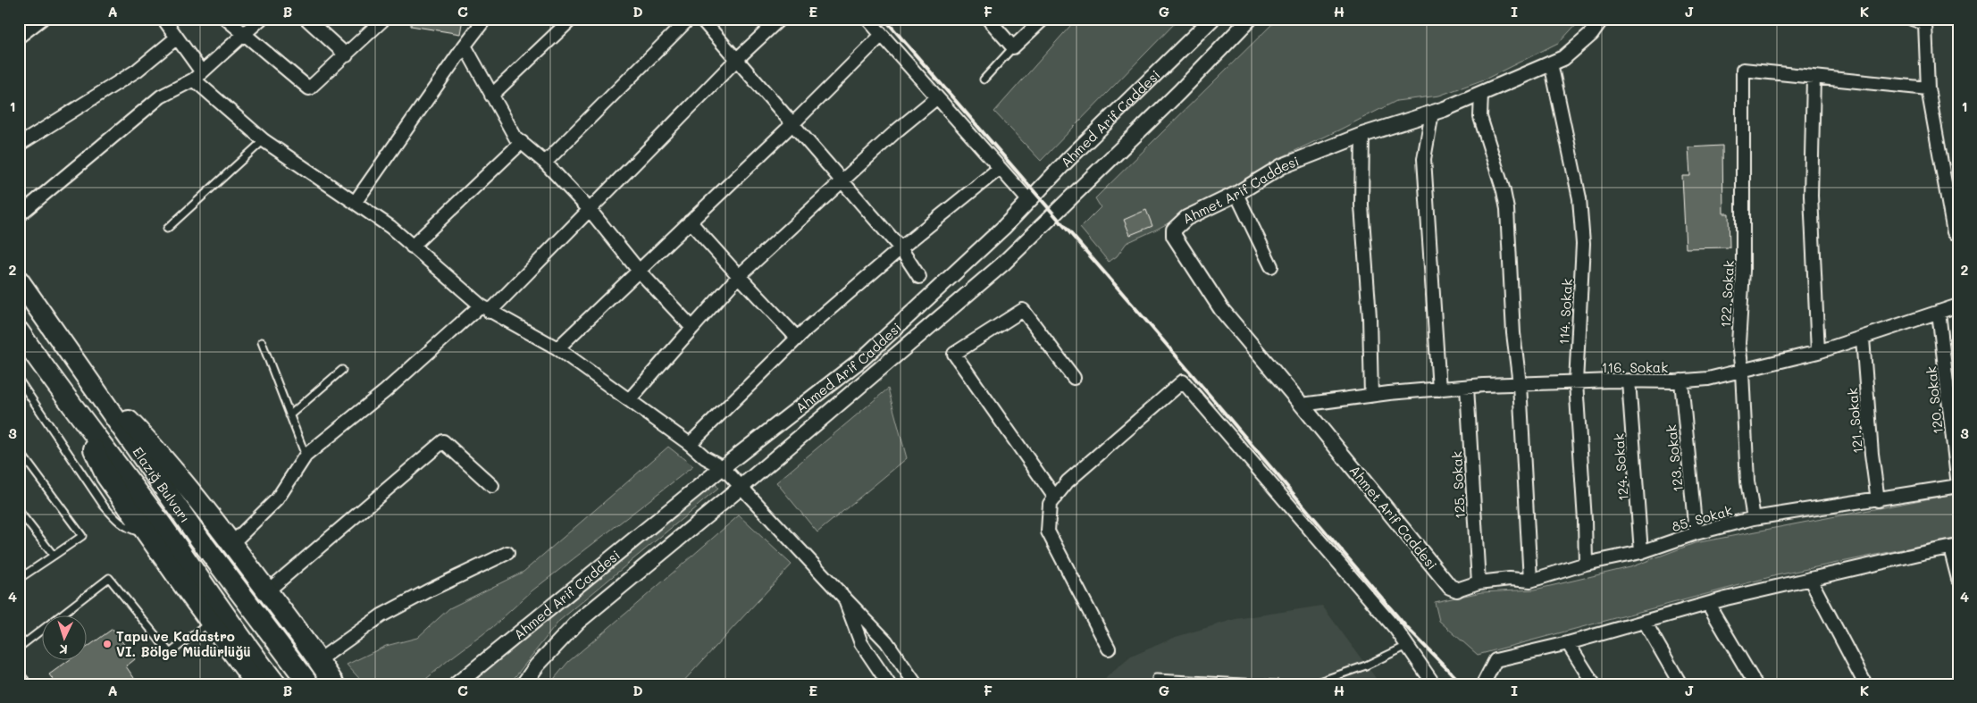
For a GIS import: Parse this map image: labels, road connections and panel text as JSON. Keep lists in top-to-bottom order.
{
  "streets": {
    "highway": ["Elazığ Bulvarı"],
    "street": [
      "Ahmed Arif Caddesi",
      "Ahmet Arif Caddesi",
      "122. Sokak",
      "114. Sokak",
      "116. Sokak",
      "120. Sokak",
      "121. Sokak",
      "123. Sokak",
      "124. Sokak",
      "125. Sokak",
      "85. Sokak"
    ]
  },
  "crossings": [
    ["Ahmet Arif Caddesi", "114. Sokak"],
    ["Ahmet Arif Caddesi", "116. Sokak"],
    ["Ahmet Arif Caddesi", "85. Sokak"],
    ["122. Sokak", "116. Sokak"],
    ["122. Sokak", "85. Sokak"],
    ["114. Sokak", "116. Sokak"],
    ["114. Sokak", "85. Sokak"],
    ["116. Sokak", "120. Sokak"],
    ["116. Sokak", "121. Sokak"],
    ["116. Sokak", "123. Sokak"],
    ["116. Sokak", "124. Sokak"],
    ["116. Sokak", "125. Sokak"],
    ["120. Sokak", "85. Sokak"],
    ["121. Sokak", "85. Sokak"],
    ["123. Sokak", "85. Sokak"],
    ["124. Sokak", "85. Sokak"],
    ["125. Sokak", "85. Sokak"]
  ],
  "places": ["Tapu ve Kadastro VI. Bölge Müdürlüğü"],
  "north": "bottom",
  "grid": {
    "columns": [
      "A",
      "B",
      "C",
      "D",
      "E",
      "F",
      "G",
      "H",
      "I",
      "J",
      "K"
    ],
    "rows": [
      "1",
      "2",
      "3",
      "4"
    ]
  }
}
